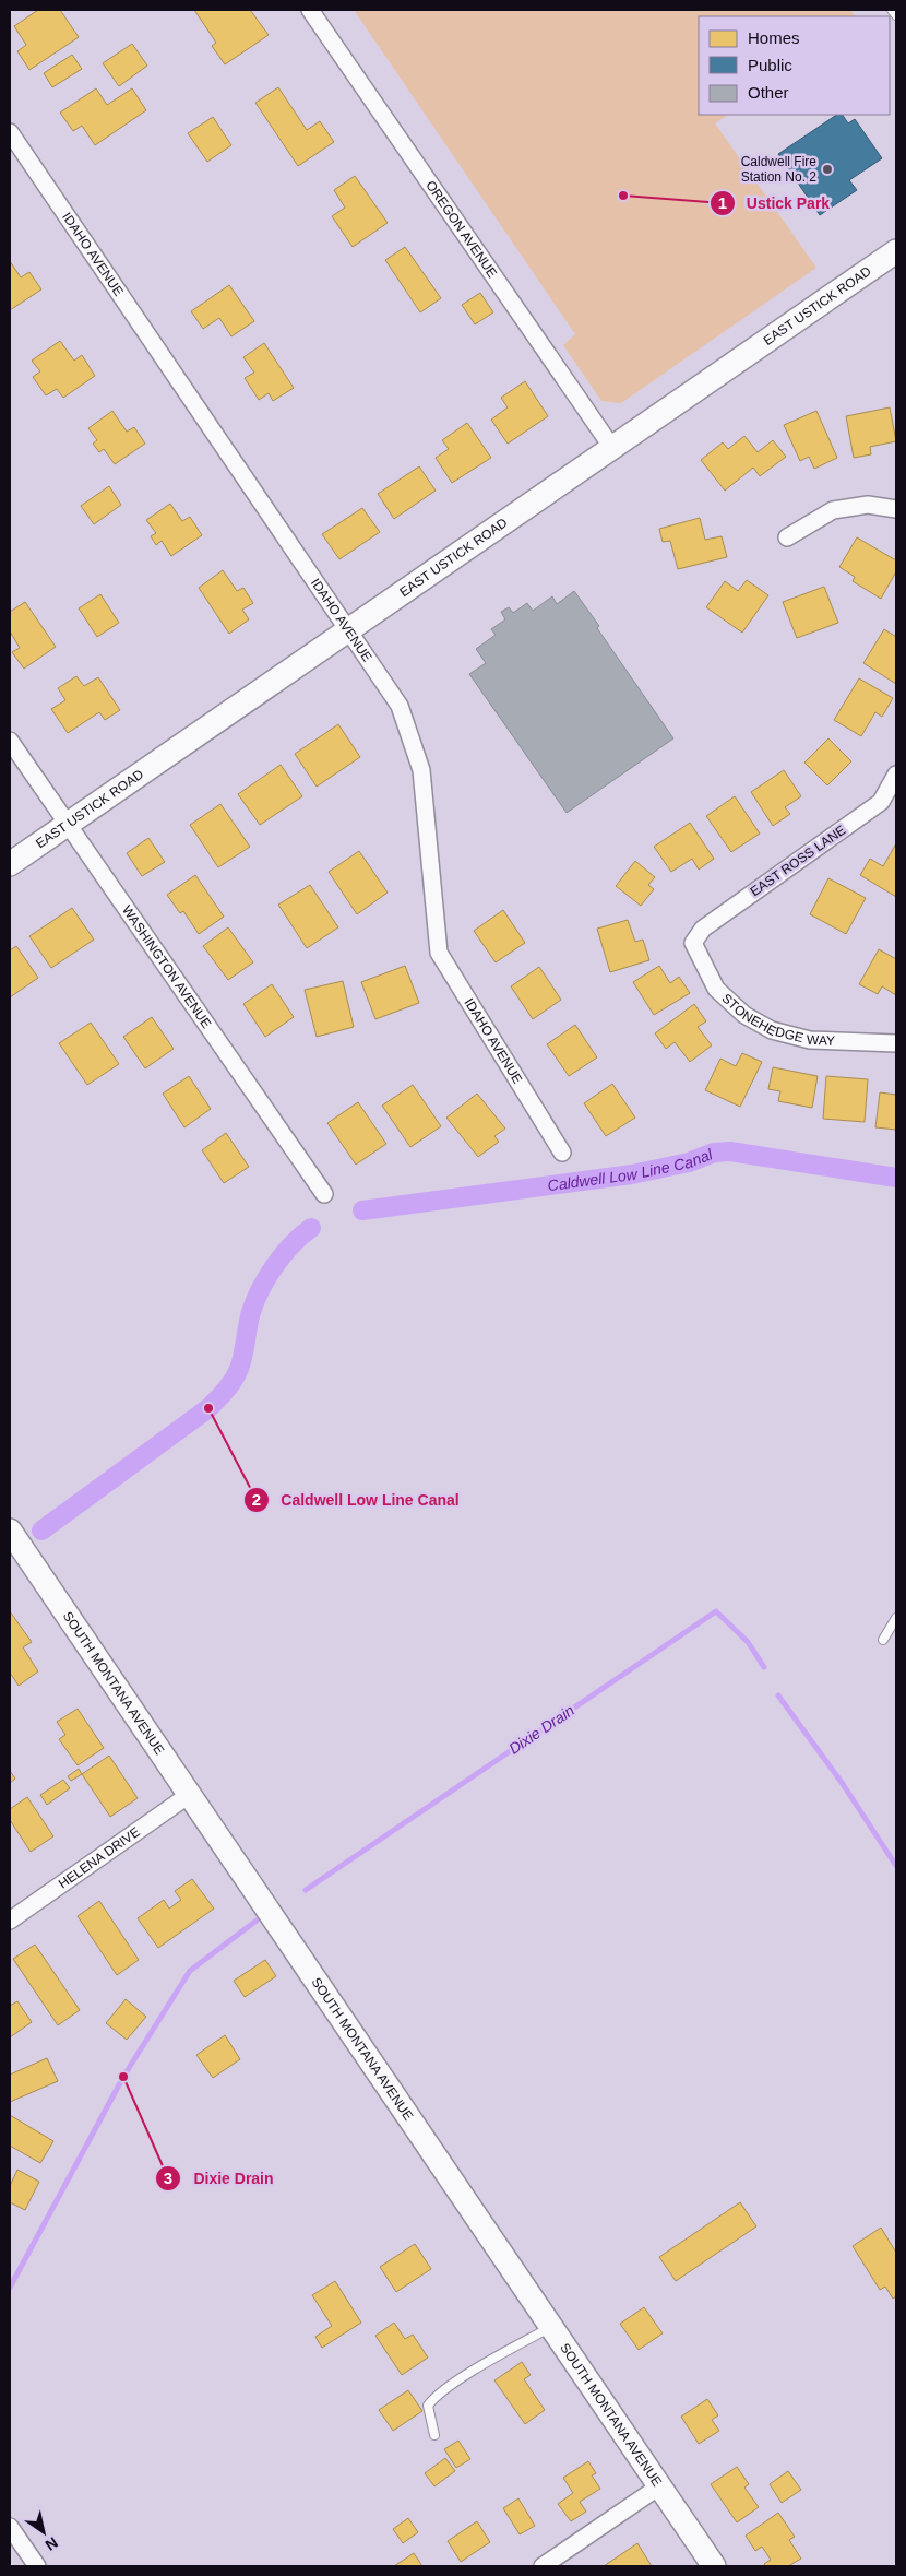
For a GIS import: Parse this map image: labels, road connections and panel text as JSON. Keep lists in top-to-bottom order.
{
  "streets": {
    "street": [
      "OREGON AVENUE",
      "IDAHO AVENUE",
      "EAST USTICK ROAD",
      "EAST ROSS LANE",
      "WASHINGTON AVENUE",
      "STONEHEDGE WAY",
      "SOUTH MONTANA AVENUE",
      "HELENA DRIVE"
    ]
  },
  "crossings": [
    ["OREGON AVENUE", "EAST USTICK ROAD"],
    ["IDAHO AVENUE", "EAST USTICK ROAD"],
    ["EAST USTICK ROAD", "WASHINGTON AVENUE"],
    ["EAST ROSS LANE", "STONEHEDGE WAY"],
    ["SOUTH MONTANA AVENUE", "HELENA DRIVE"]
  ],
  "water": ["Caldwell Low Line Canal", "Dixie Drain"],
  "places": [
    "Caldwell Fire Station No. 2",
    "Ustick Park",
    "Caldwell Low Line Canal",
    "Dixie Drain"
  ],
  "legend": ["Homes", "Public", "Other"],
  "north": "bottom right"
}
